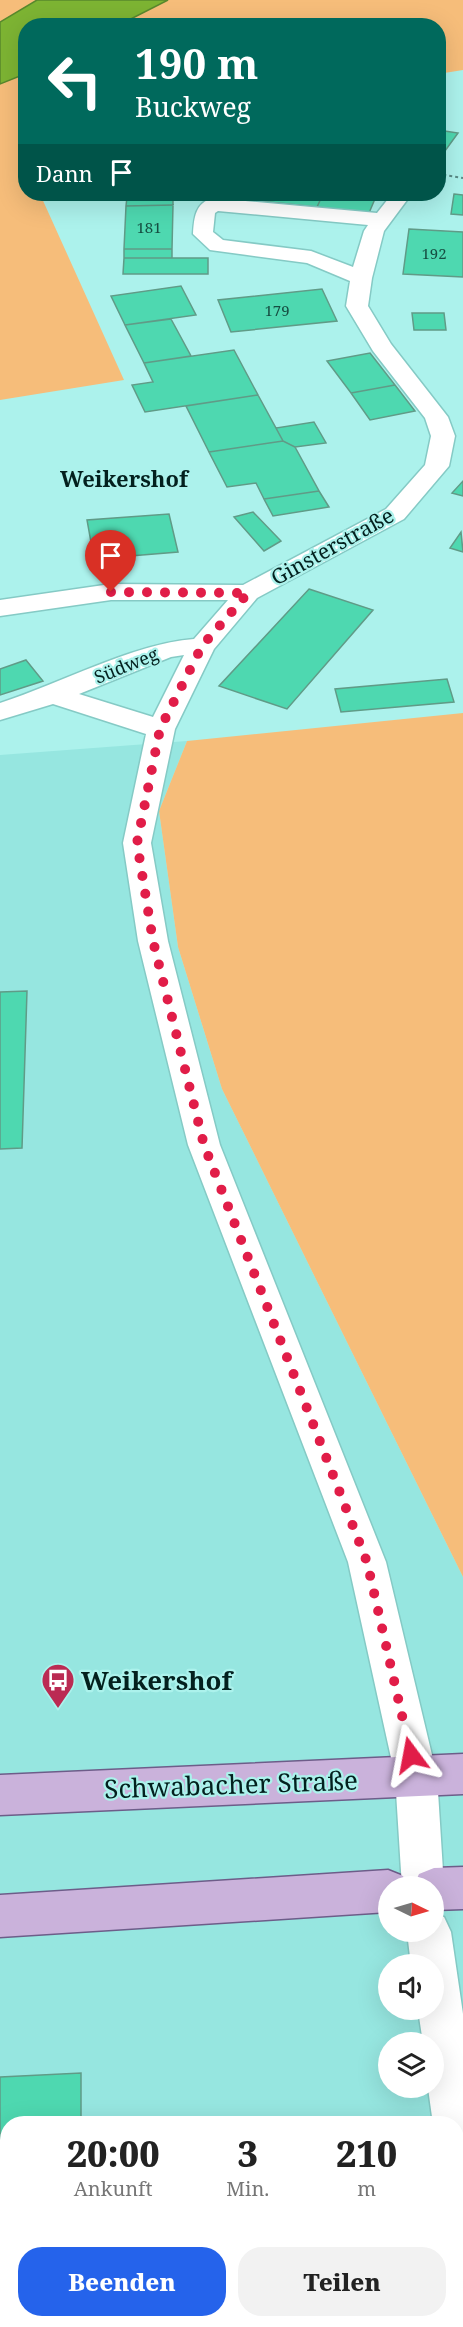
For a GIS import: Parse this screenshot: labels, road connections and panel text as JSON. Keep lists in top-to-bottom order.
{
  "streets": {
    "main road": ["Schwabacher Straße"],
    "street": ["Ginsterstraße", "Südweg"]
  },
  "crossings": [
    ["Ginsterstraße", "Südweg"],
    ["Ginsterstraße", "Schwabacher Straße"]
  ],
  "districts": ["Weikershof"],
  "places": {
    "bus stop": ["Weikershof"]
  },
  "house_numbers": ["181", "192", "179"],
  "north": "right",
  "page": {
    "turn": ["190 m", "Buckweg"],
    "then": "Dann",
    "eta": [
      "20:00",
      "Ankunft",
      "3",
      "Min.",
      "210",
      "m"
    ],
    "buttons": ["Beenden", "Teilen"]
  }
}
